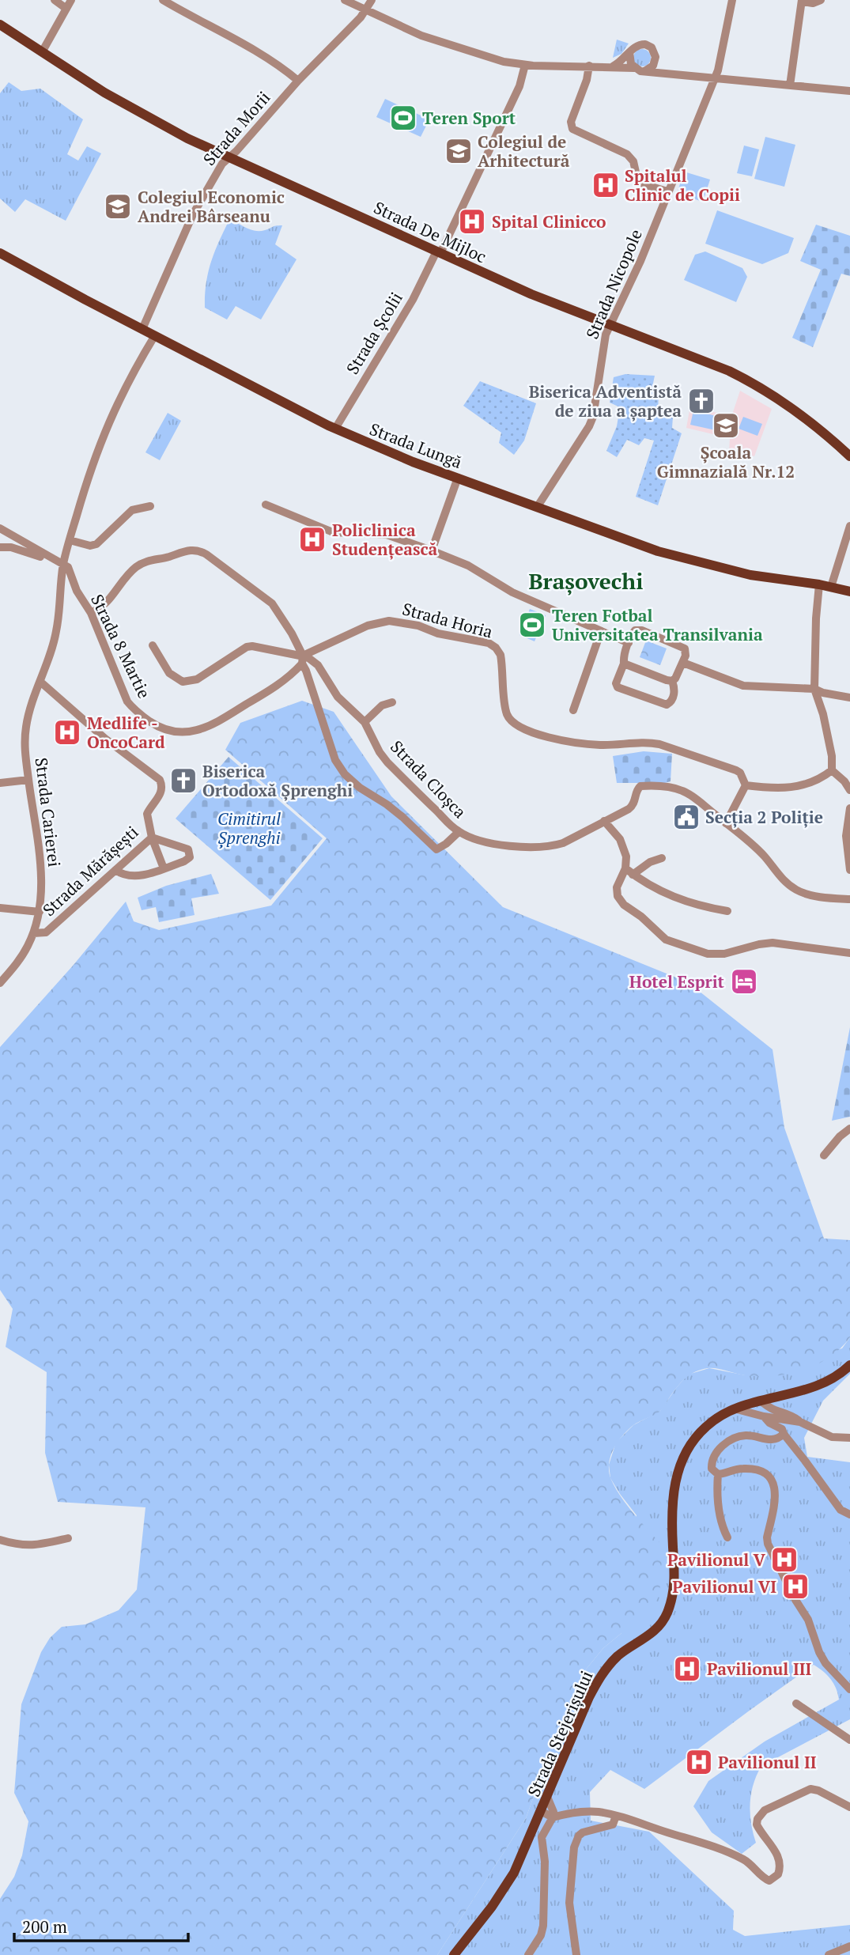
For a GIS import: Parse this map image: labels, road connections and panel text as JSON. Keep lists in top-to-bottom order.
{
  "streets": {
    "main road": ["Strada De Mijloc", "Strada Lungă", "Strada Stejerișului"],
    "street": [
      "Strada Morii",
      "Strada Nicopole",
      "Strada Școlii",
      "Strada Horia",
      "Strada 8 Martie",
      "Strada Cloșca",
      "Strada Carierei",
      "Strada Mărășești"
    ]
  },
  "crossings": [
    ["Strada Morii", "Strada De Mijloc"],
    ["Strada Morii", "Strada Lungă"],
    ["Strada De Mijloc", "Strada Nicopole"],
    ["Strada De Mijloc", "Strada Școlii"],
    ["Strada Nicopole", "Strada Lungă"],
    ["Strada Școlii", "Strada Lungă"],
    ["Strada Lungă", "Strada Carierei"],
    ["Strada Horia", "Strada 8 Martie"],
    ["Strada Horia", "Strada Cloșca"],
    ["Strada 8 Martie", "Strada Cloșca"],
    ["Strada 8 Martie", "Strada Carierei"],
    ["Strada Carierei", "Strada Mărășești"]
  ],
  "districts": ["Brașovechi"],
  "parks": ["Cimitirul Șprenghi"],
  "places": {
    "sports": ["Teren Sport", "Teren Fotbal Universitatea Transilvania"],
    "school or university": ["Colegiul de Arhitectură", "Colegiul Economic Andrei Bârseanu", "Școala Gimnazială Nr.12"],
    "hospital": [
      "Spitalul Clinic de Copii",
      "Spital Clinicco",
      "Policlinica Studențească",
      "Medlife - OncoCard",
      "Pavilionul V",
      "Pavilionul VI",
      "Pavilionul III",
      "Pavilionul II"
    ],
    "church": ["Biserica Adventistă de ziua a șaptea", "Biserica Ortodoxă Șprenghi"],
    "public building": ["Secția 2 Poliție"],
    "hotel": ["Hotel Esprit"]
  },
  "scale_bar": "200 m"
}
